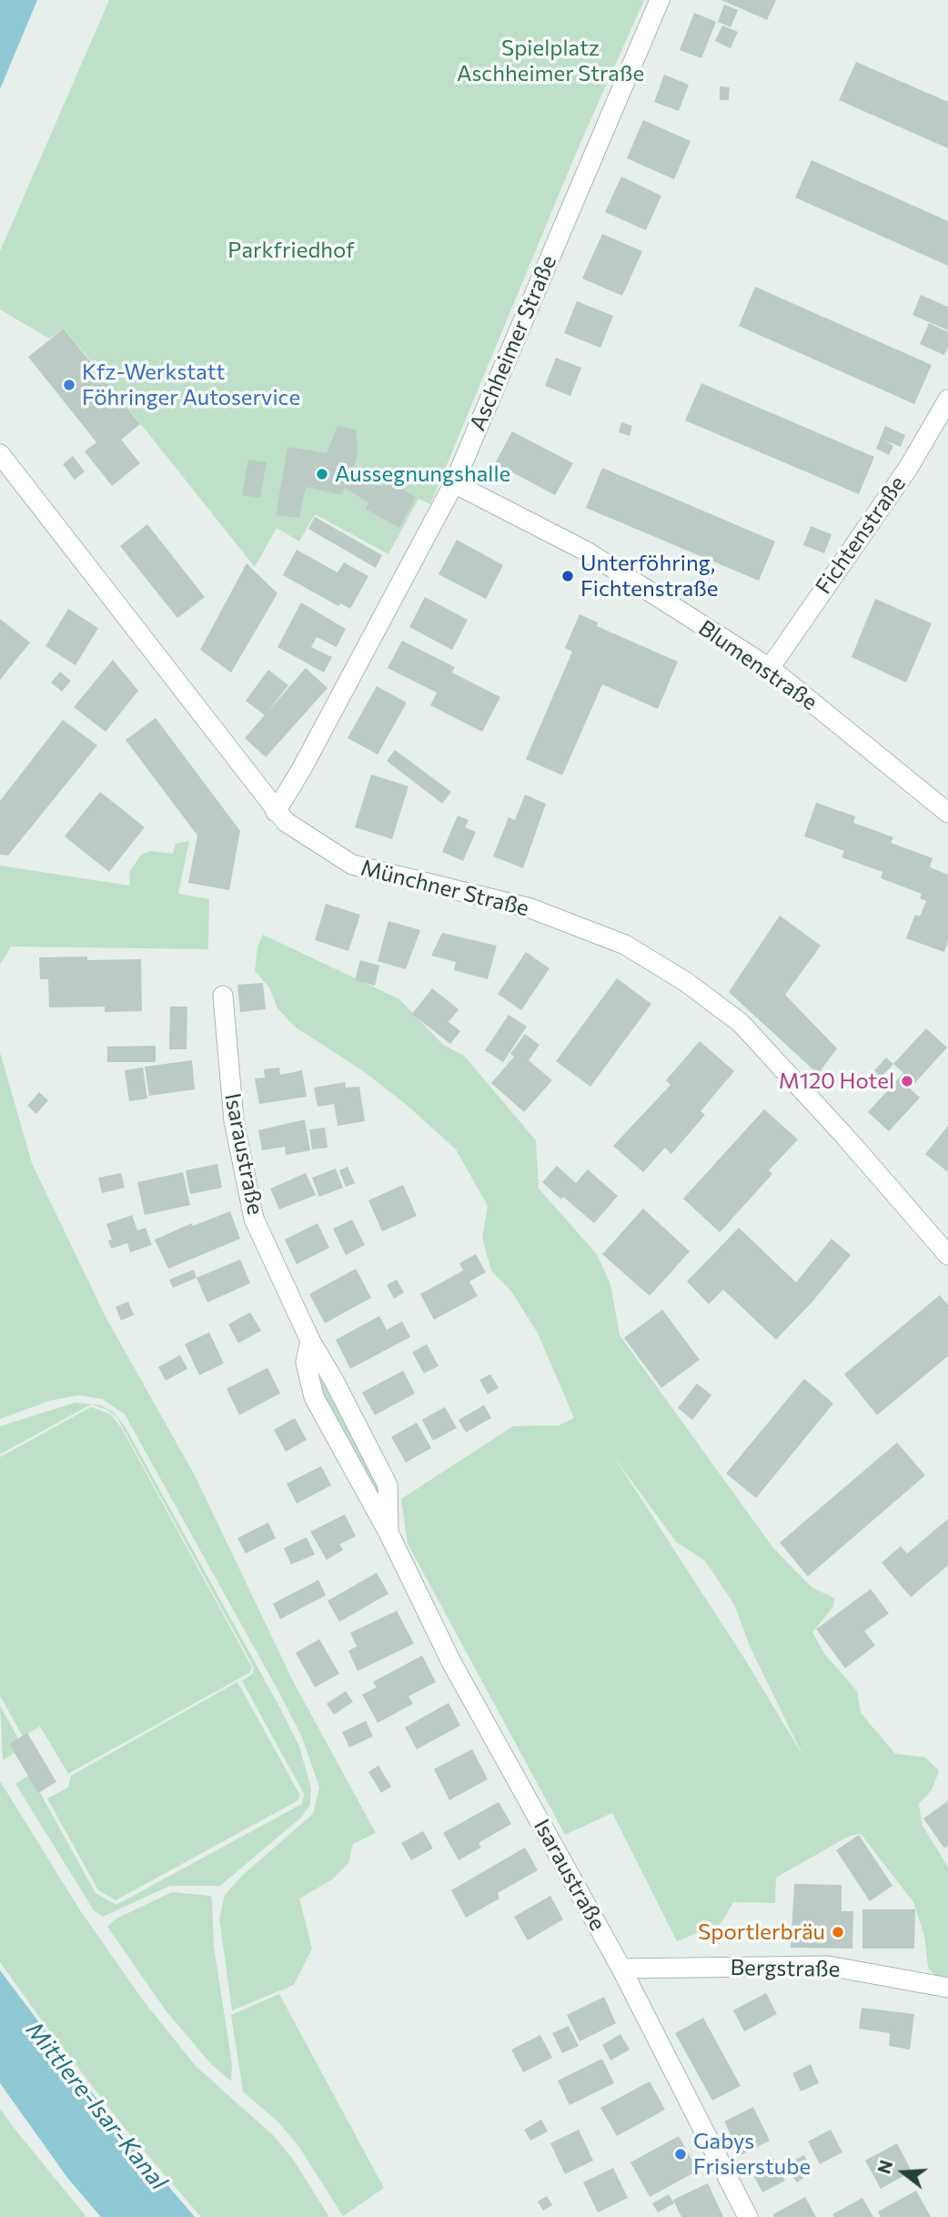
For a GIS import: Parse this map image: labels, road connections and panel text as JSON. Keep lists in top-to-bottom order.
{
  "streets": {
    "street": [
      "Aschheimer Straße",
      "Fichtenstraße",
      "Blumenstraße",
      "Münchner Straße",
      "Isaraustraße",
      "Bergstraße"
    ]
  },
  "crossings": [
    ["Aschheimer Straße", "Blumenstraße"],
    ["Aschheimer Straße", "Münchner Straße"],
    ["Fichtenstraße", "Blumenstraße"],
    ["Isaraustraße", "Bergstraße"]
  ],
  "water": ["Mittlere-Isar-Kanal"],
  "parks": ["Spielplatz Aschheimer Straße", "Parkfriedhof"],
  "places": [
    "Kfz-Werkstatt Föhringer Autoservice",
    "Aussegnungshalle",
    "Unterföhring, Fichtenstraße",
    "M120 Hotel",
    "Sportlerbräu",
    "Gabys Frisierstube"
  ],
  "north": "left"
}
